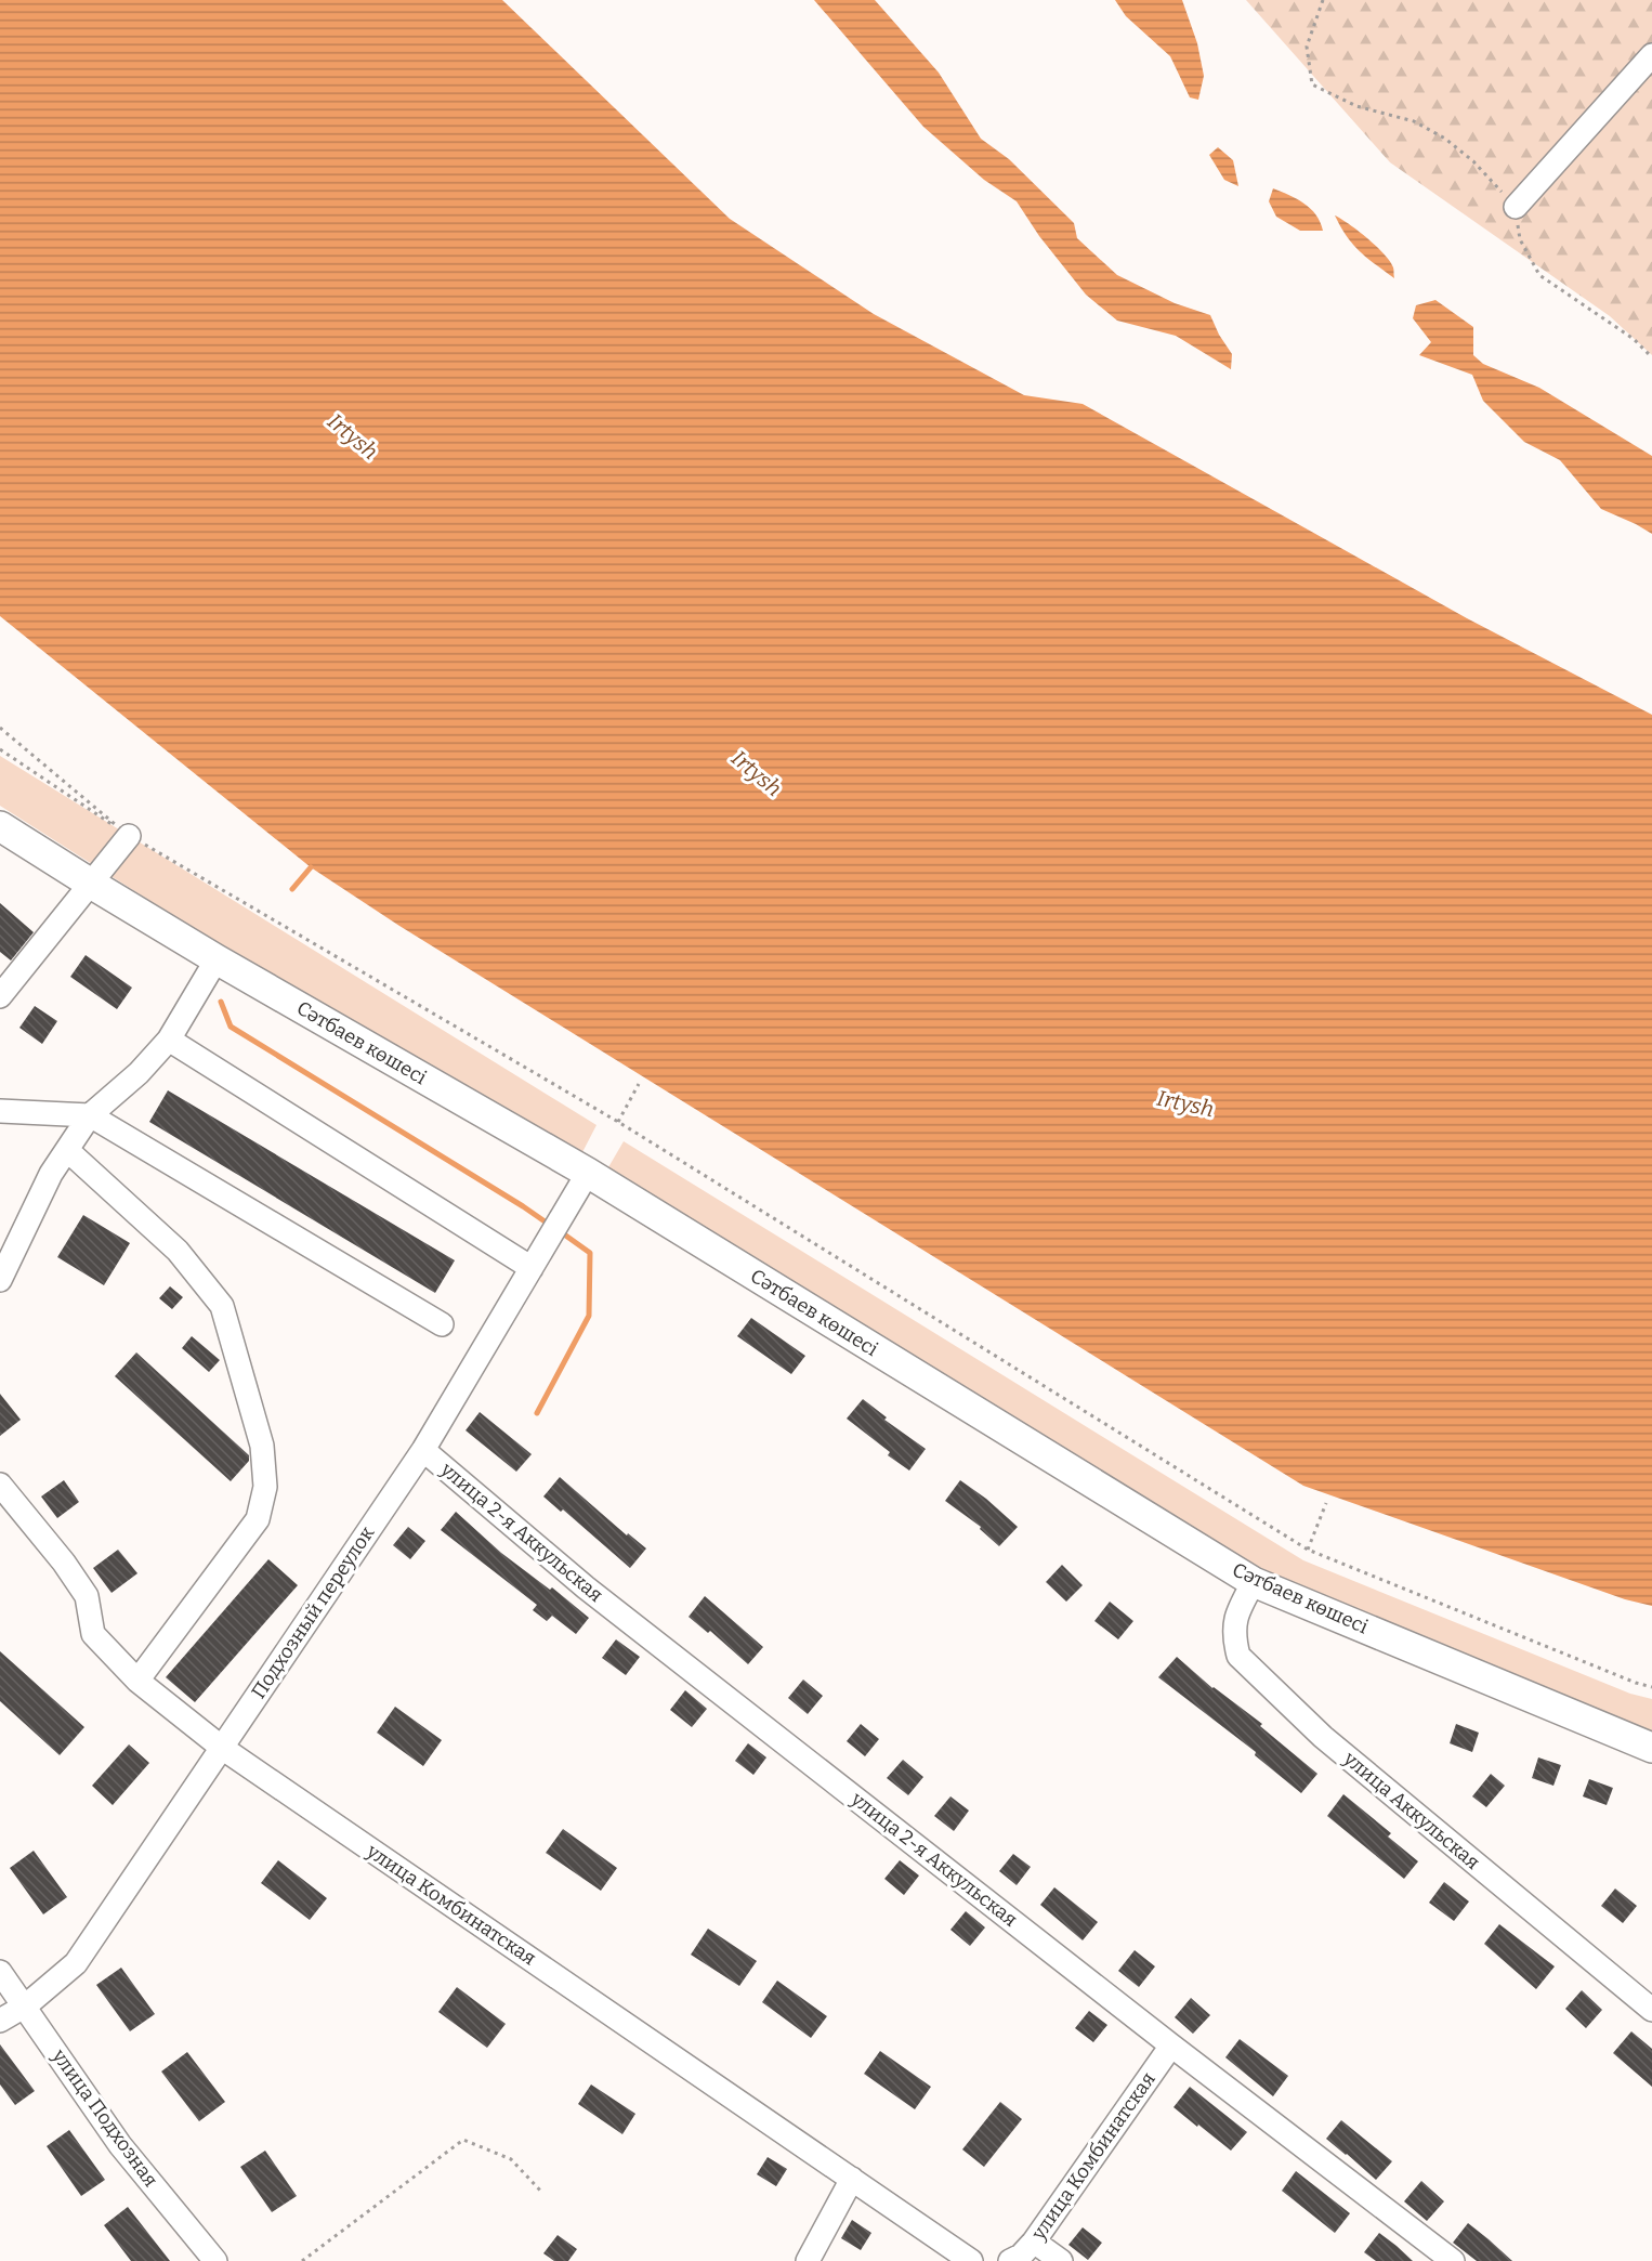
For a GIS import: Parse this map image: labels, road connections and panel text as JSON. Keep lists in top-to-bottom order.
{
  "streets": {
    "main road": ["Сәтбаев көшесі"],
    "street": [
      "улица 2-я Аккульская",
      "Подхозный переулок",
      "улица Аккульская",
      "улица Комбинатская",
      "улица Подхозная"
    ]
  },
  "crossings": [
    ["Сәтбаев көшесі", "Подхозный переулок"],
    ["Сәтбаев көшесі", "улица Аккульская"],
    ["улица 2-я Аккульская", "Подхозный переулок"],
    ["улица 2-я Аккульская", "улица Комбинатская"],
    ["Подхозный переулок", "улица Комбинатская"],
    ["Подхозный переулок", "улица Подхозная"]
  ],
  "water": ["Irtysh"]
}
